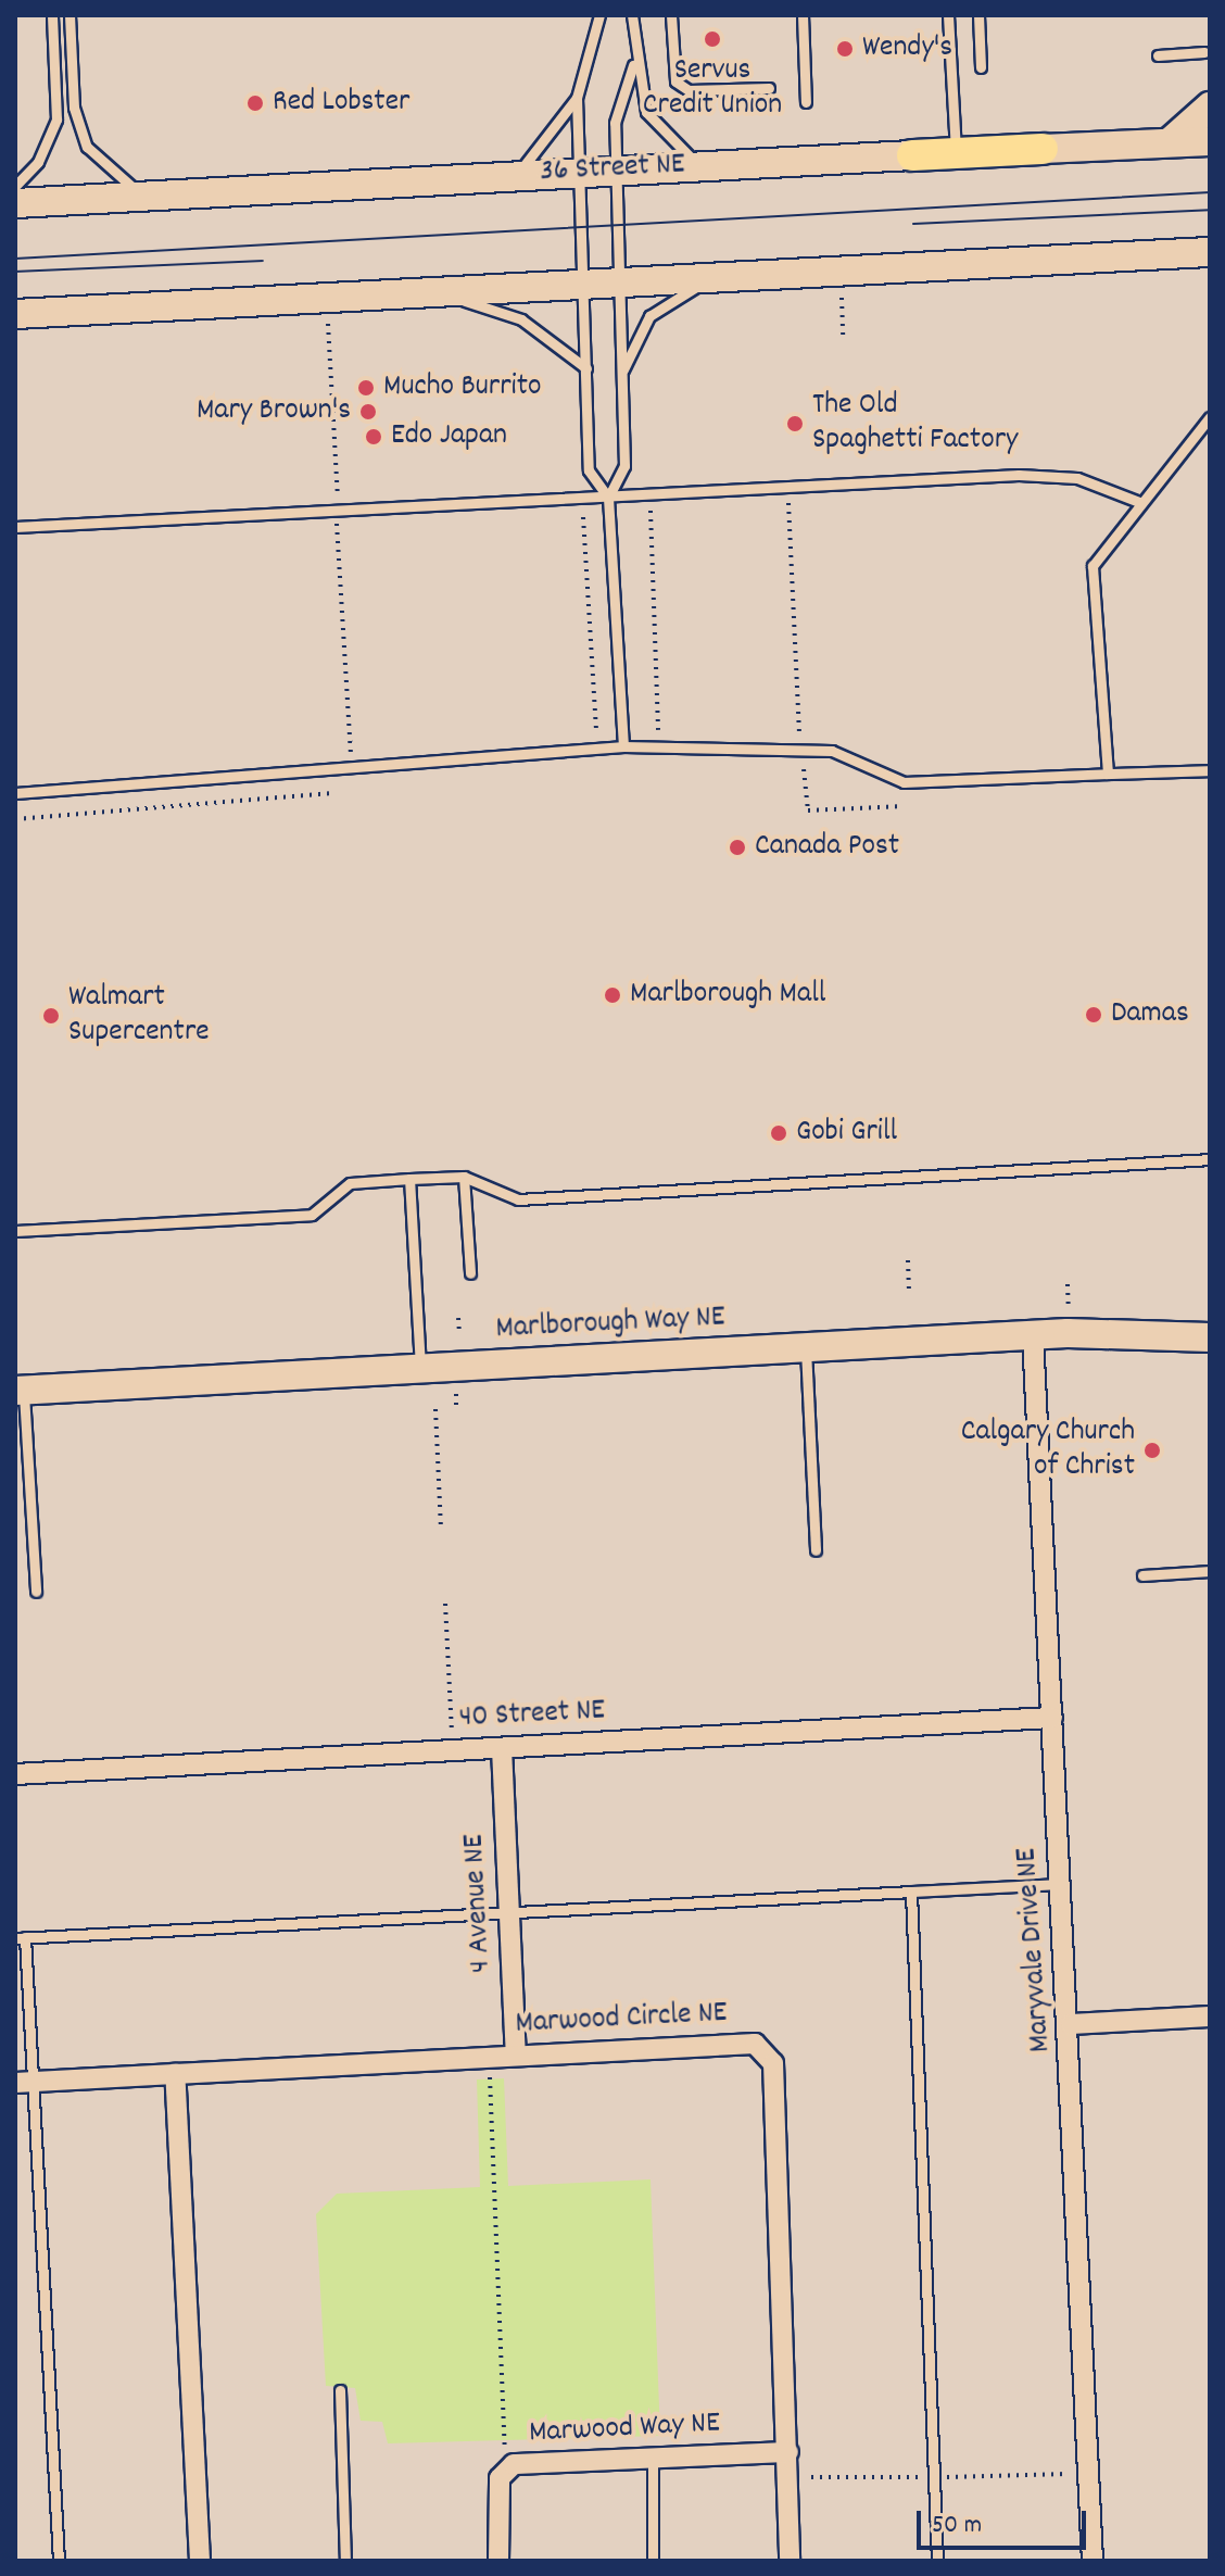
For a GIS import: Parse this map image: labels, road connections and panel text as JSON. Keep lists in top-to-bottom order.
{
  "streets": {
    "main road": ["36 Street NE", "Marlborough Way NE"],
    "street": [
      "40 Street NE",
      "4 Avenue NE",
      "Maryvale Drive NE",
      "Marwood Circle NE",
      "Marwood Way NE"
    ]
  },
  "crossings": [
    ["Marlborough Way NE", "Maryvale Drive NE"],
    ["40 Street NE", "4 Avenue NE"],
    ["40 Street NE", "Maryvale Drive NE"],
    ["4 Avenue NE", "Marwood Circle NE"],
    ["Marwood Circle NE", "Marwood Way NE"]
  ],
  "places": [
    "Servus Credit Union",
    "Wendy's",
    "Red Lobster",
    "Mucho Burrito",
    "Mary Brown's",
    "The Old Spaghetti Factory",
    "Edo Japan",
    "Canada Post",
    "Marlborough Mall",
    "Damas",
    "Walmart Supercentre",
    "Gobi Grill",
    "Calgary Church of Christ"
  ],
  "scale_bar": "50 m"
}
